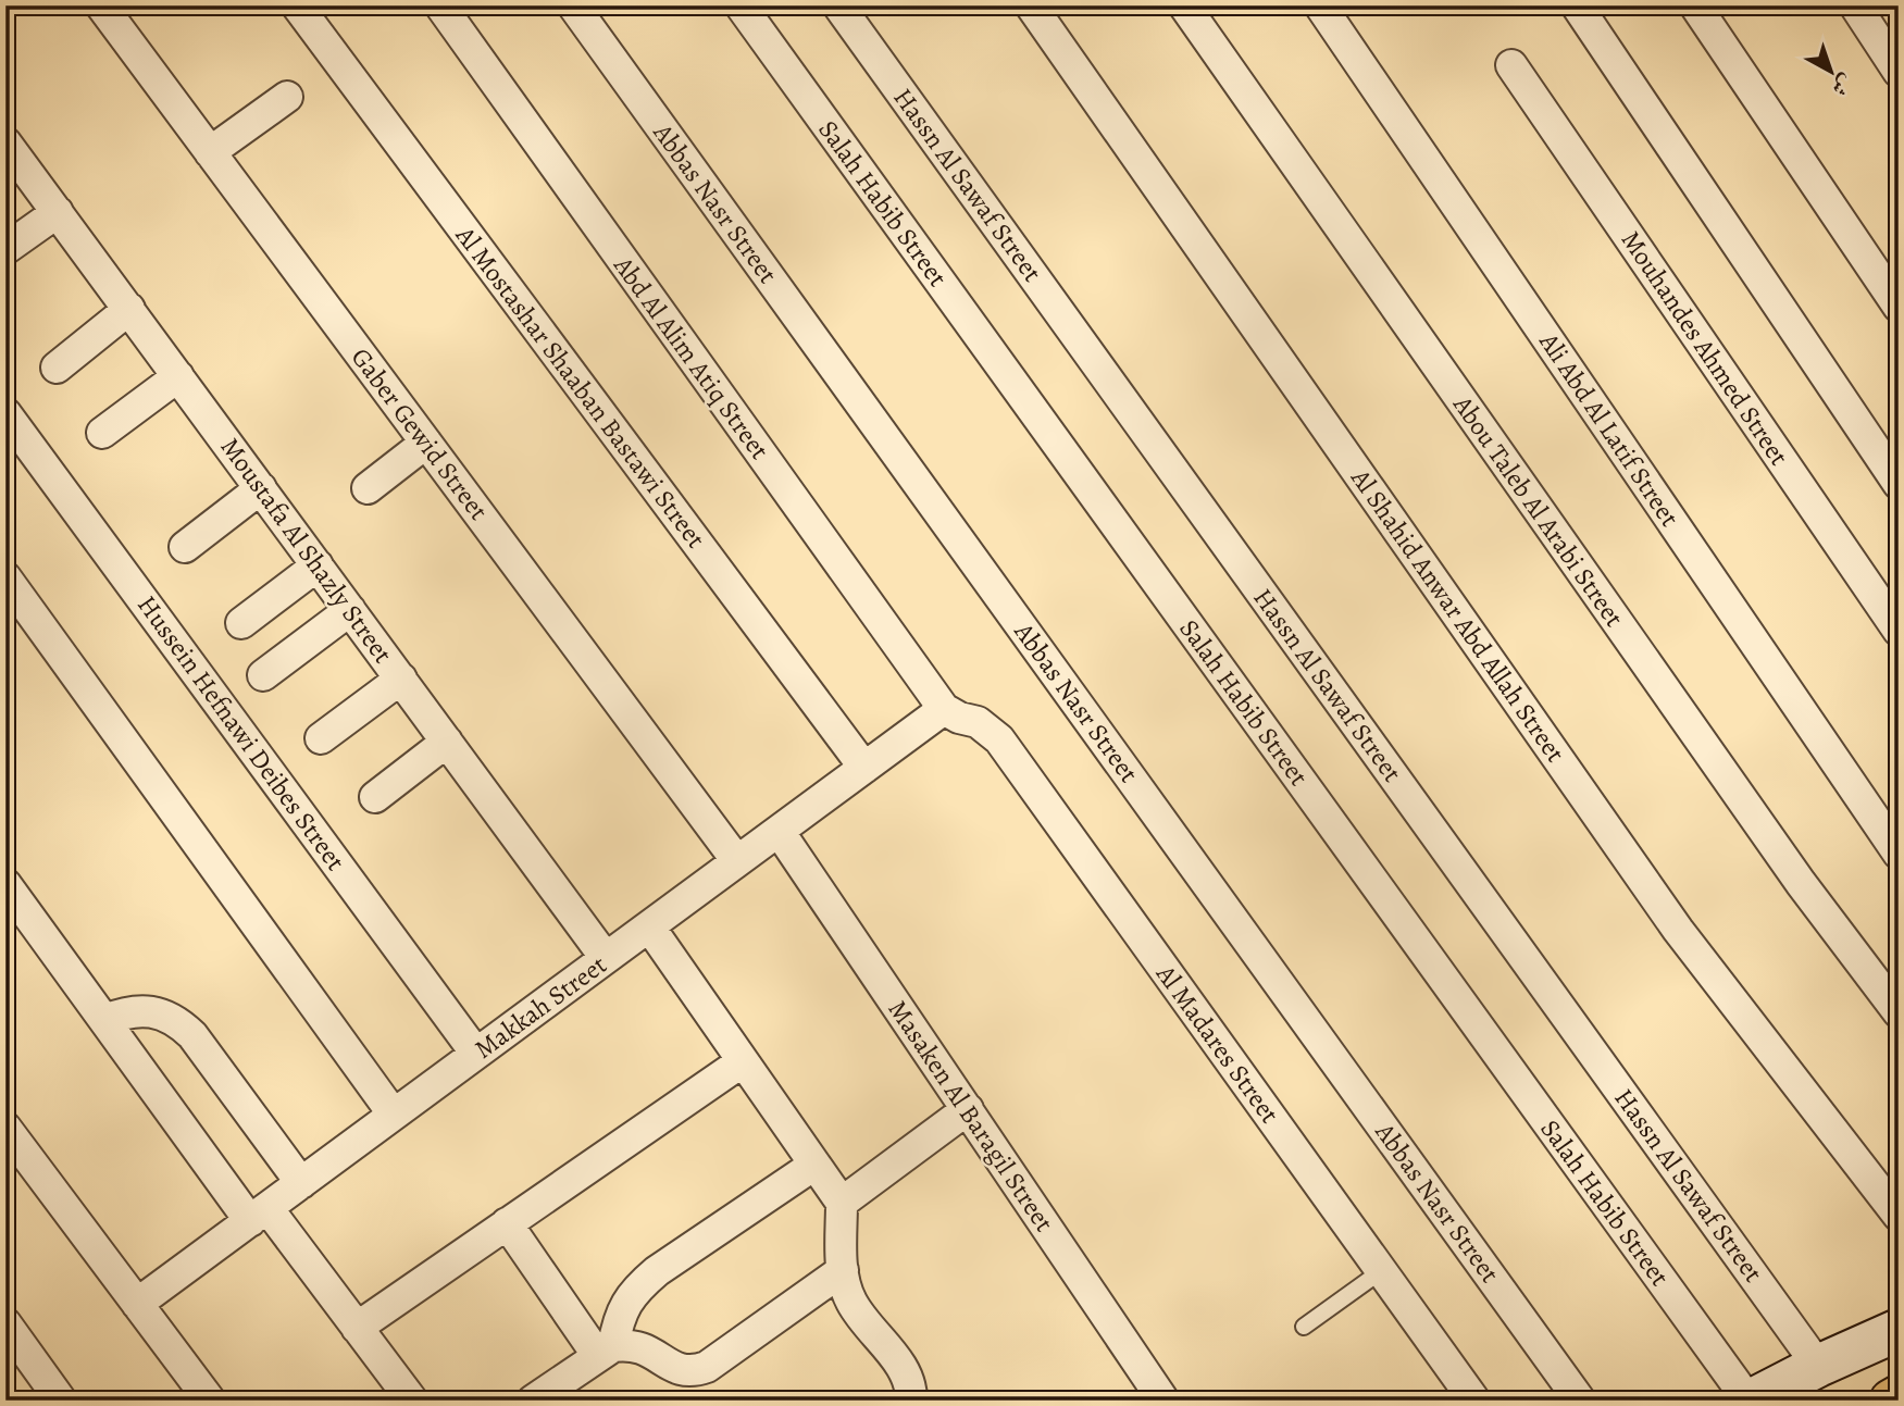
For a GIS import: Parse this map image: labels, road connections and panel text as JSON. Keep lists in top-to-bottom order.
{
  "streets": {
    "street": [
      "Hassn Al Sawaf Street",
      "Abbas Nasr Street",
      "Salah Habib Street",
      "Mouhandes Ahmed Street",
      "Abd Al Alim Atiq Street",
      "Al Mostashar Shaaban Bastawi Street",
      "Ali Abd Al Latif Street",
      "Gaber Gewid Street",
      "Abou Taleb Al Arabi Street",
      "Moustafa Al Shazly Street",
      "Al Shahid Anwar Abd Allah Street",
      "Hussein Hefnawi Deibes Street",
      "Makkah Street",
      "Al Madares Street",
      "Masaken Al Baragil Street"
    ]
  },
  "crossings": [
    ["Abd Al Alim Atiq Street", "Makkah Street"],
    ["Abd Al Alim Atiq Street", "Al Madares Street"],
    ["Al Mostashar Shaaban Bastawi Street", "Makkah Street"],
    ["Gaber Gewid Street", "Makkah Street"],
    ["Moustafa Al Shazly Street", "Makkah Street"],
    ["Hussein Hefnawi Deibes Street", "Makkah Street"],
    ["Makkah Street", "Al Madares Street"],
    ["Makkah Street", "Masaken Al Baragil Street"]
  ],
  "north": "bottom right"
}
